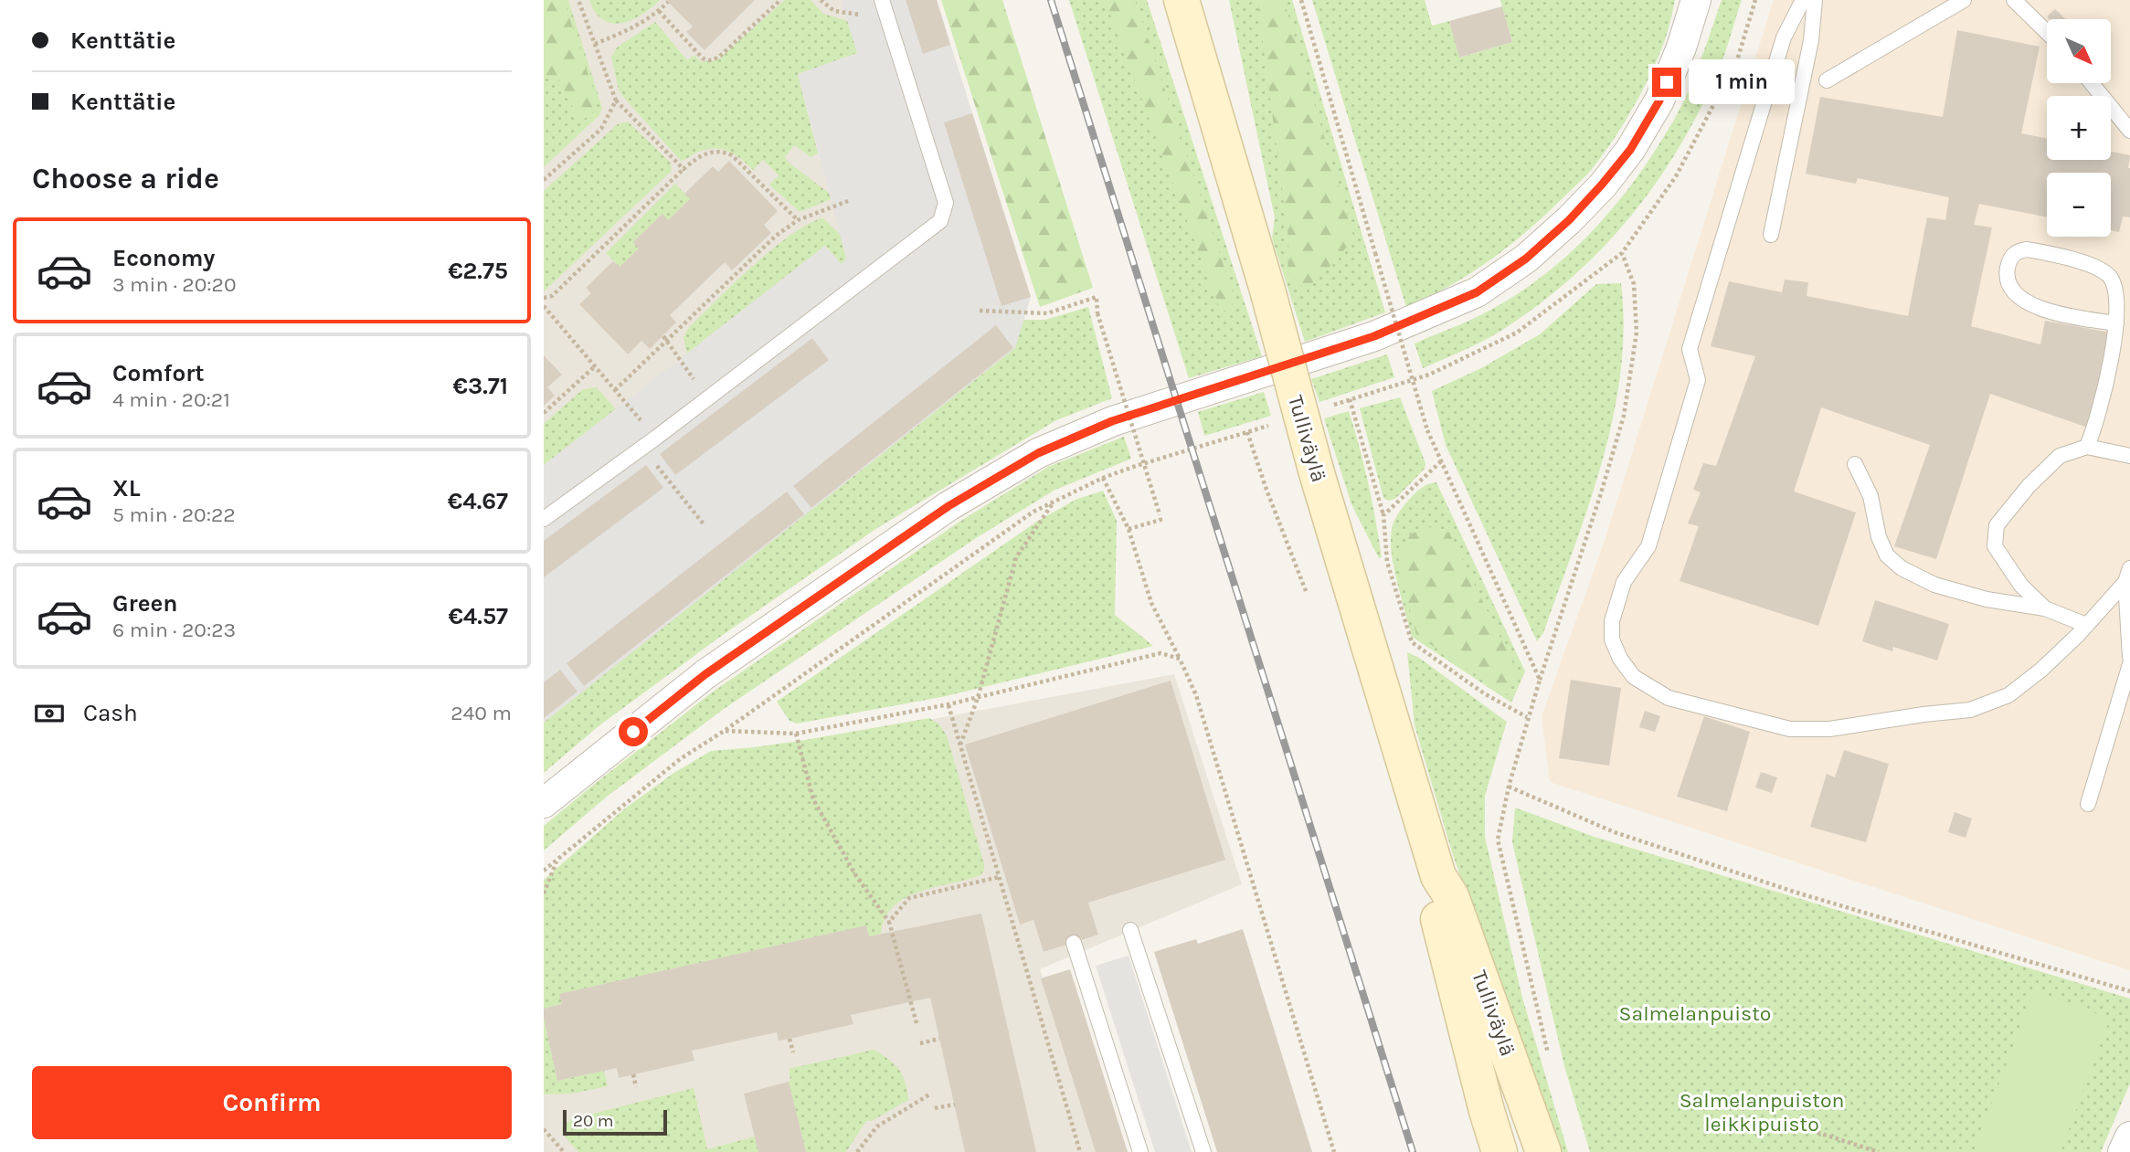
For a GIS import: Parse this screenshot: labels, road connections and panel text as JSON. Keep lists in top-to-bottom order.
{
  "streets": {
    "main road": ["Tulliväylä"]
  },
  "parks": ["Salmelanpuisto", "Salmelanpuiston leikkipuisto"],
  "scale_bar": "20 m",
  "north": "bottom right",
  "page": {
    "banner": ["Kenttätie", "Kenttätie"],
    "map_buttons": ["+", "−"],
    "bubble": "1 min",
    "heading": "Choose a ride",
    "list": [
      {
        "name": "Economy",
        "note": "3 min · 20:20",
        "value": "€2.75"
      },
      {
        "name": "Comfort",
        "note": "4 min · 20:21",
        "value": "€3.71"
      },
      {
        "name": "XL",
        "note": "5 min · 20:22",
        "value": "€4.67"
      },
      {
        "name": "Green",
        "note": "6 min · 20:23",
        "value": "€4.57"
      }
    ],
    "pay": ["Cash", "240 m"],
    "buttons": "Confirm",
    "scale": "20 m"
  }
}
